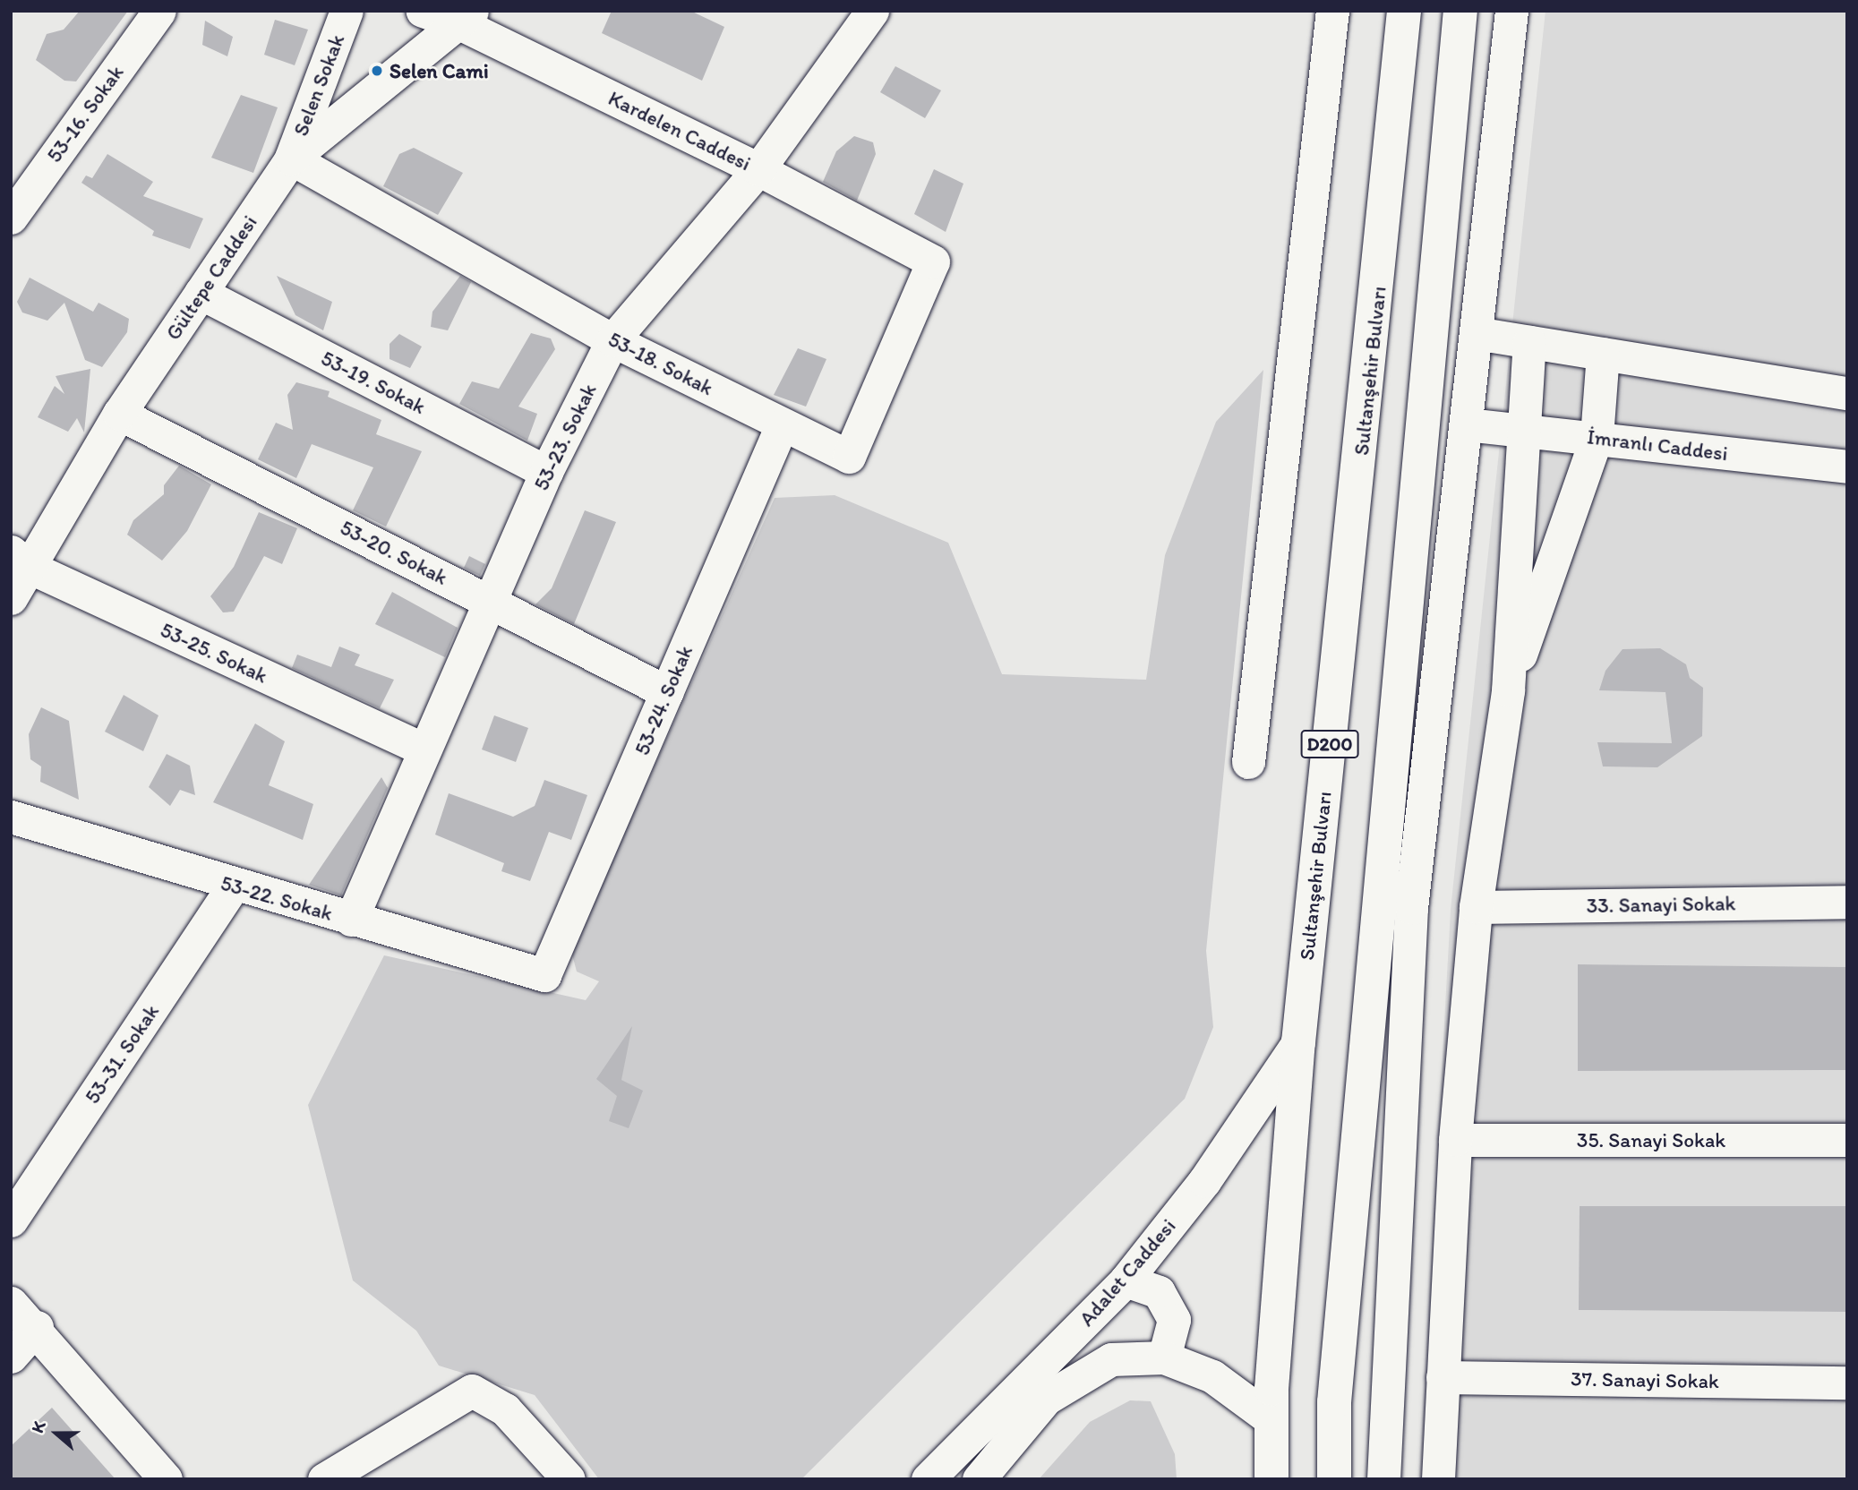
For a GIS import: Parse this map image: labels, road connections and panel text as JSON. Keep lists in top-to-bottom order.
{
  "streets": {
    "highway": ["Sultanşehir Bulvarı", "D200"],
    "street": [
      "Selen Sokak",
      "53-16. Sokak",
      "Kardelen Caddesi",
      "Gültepe Caddesi",
      "53-18. Sokak",
      "53-19. Sokak",
      "53-23. Sokak",
      "İmranlı Caddesi",
      "53-20. Sokak",
      "53-25. Sokak",
      "53-24. Sokak",
      "53-22. Sokak",
      "33. Sanayi Sokak",
      "53-31. Sokak",
      "35. Sanayi Sokak",
      "Adalet Caddesi",
      "37. Sanayi Sokak"
    ]
  },
  "crossings": [
    ["Selen Sokak", "Gültepe Caddesi"],
    ["Selen Sokak", "53-18. Sokak"],
    ["Kardelen Caddesi", "Gültepe Caddesi"],
    ["Kardelen Caddesi", "53-18. Sokak"],
    ["Kardelen Caddesi", "53-23. Sokak"],
    ["Gültepe Caddesi", "53-18. Sokak"],
    ["Gültepe Caddesi", "53-19. Sokak"],
    ["Gültepe Caddesi", "53-20. Sokak"],
    ["Gültepe Caddesi", "53-25. Sokak"],
    ["53-18. Sokak", "53-23. Sokak"],
    ["53-18. Sokak", "53-24. Sokak"],
    ["Sultanşehir Bulvarı", "Adalet Caddesi"],
    ["53-19. Sokak", "53-23. Sokak"],
    ["53-23. Sokak", "53-20. Sokak"],
    ["53-23. Sokak", "53-25. Sokak"],
    ["53-23. Sokak", "53-22. Sokak"],
    ["53-20. Sokak", "53-24. Sokak"],
    ["53-24. Sokak", "53-22. Sokak"],
    ["53-22. Sokak", "53-31. Sokak"]
  ],
  "places": ["Selen Cami"],
  "north": "left"
}
